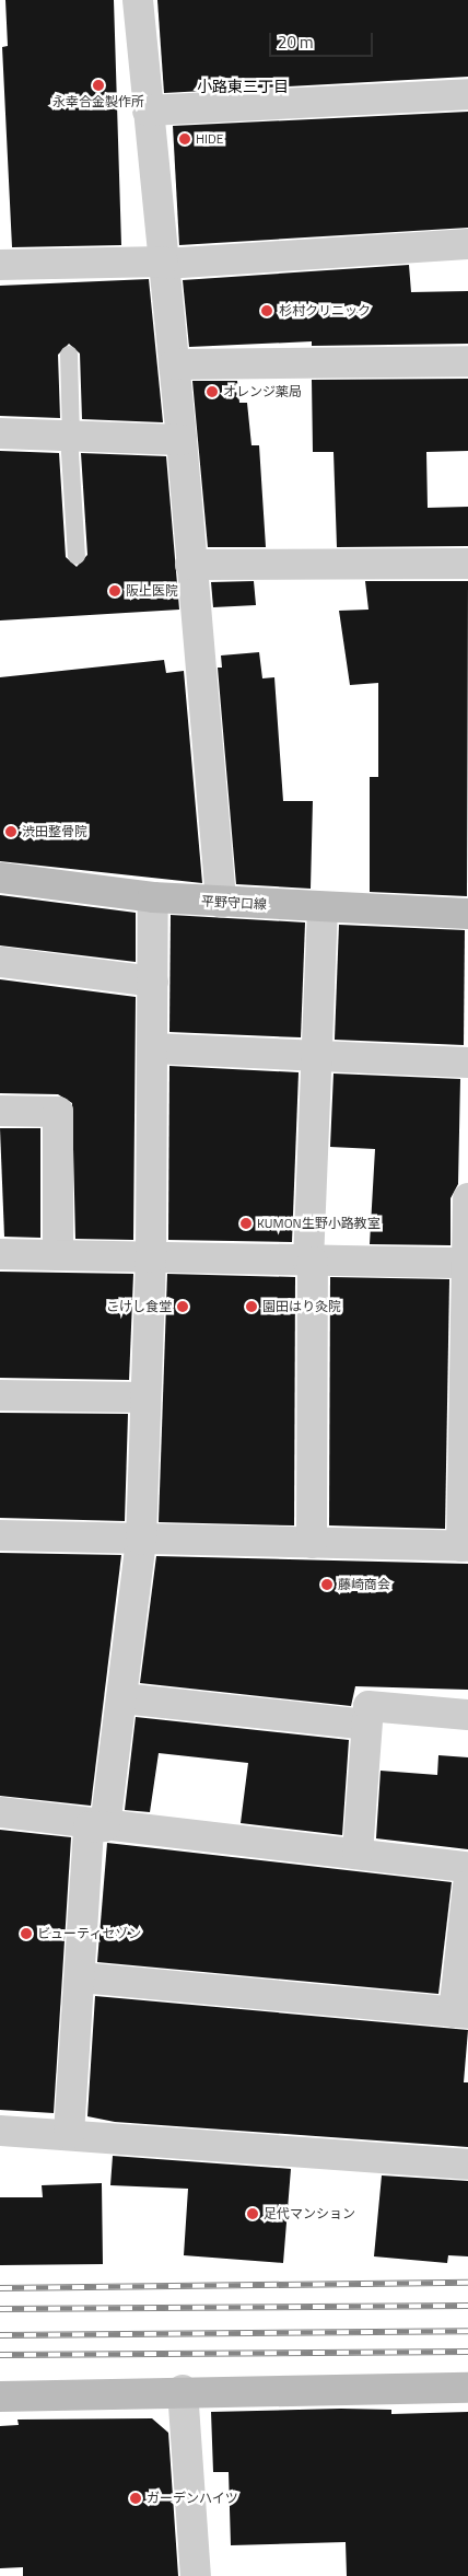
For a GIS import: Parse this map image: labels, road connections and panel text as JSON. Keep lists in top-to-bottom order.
{
  "streets": {
    "main road": ["平野守口線"]
  },
  "districts": ["小路東三丁目"],
  "places": [
    "永幸合金製作所",
    "HIDE",
    "杉村クリニック",
    "オレンジ薬局",
    "阪上医院",
    "渋田整骨院",
    "KUMON生野小路教室",
    "こけし食堂",
    "園田はり灸院",
    "藤崎商会",
    "ビューティセゾン",
    "足代マンション",
    "ガーデンハイツ"
  ],
  "scale_bar": "20 m"
}
